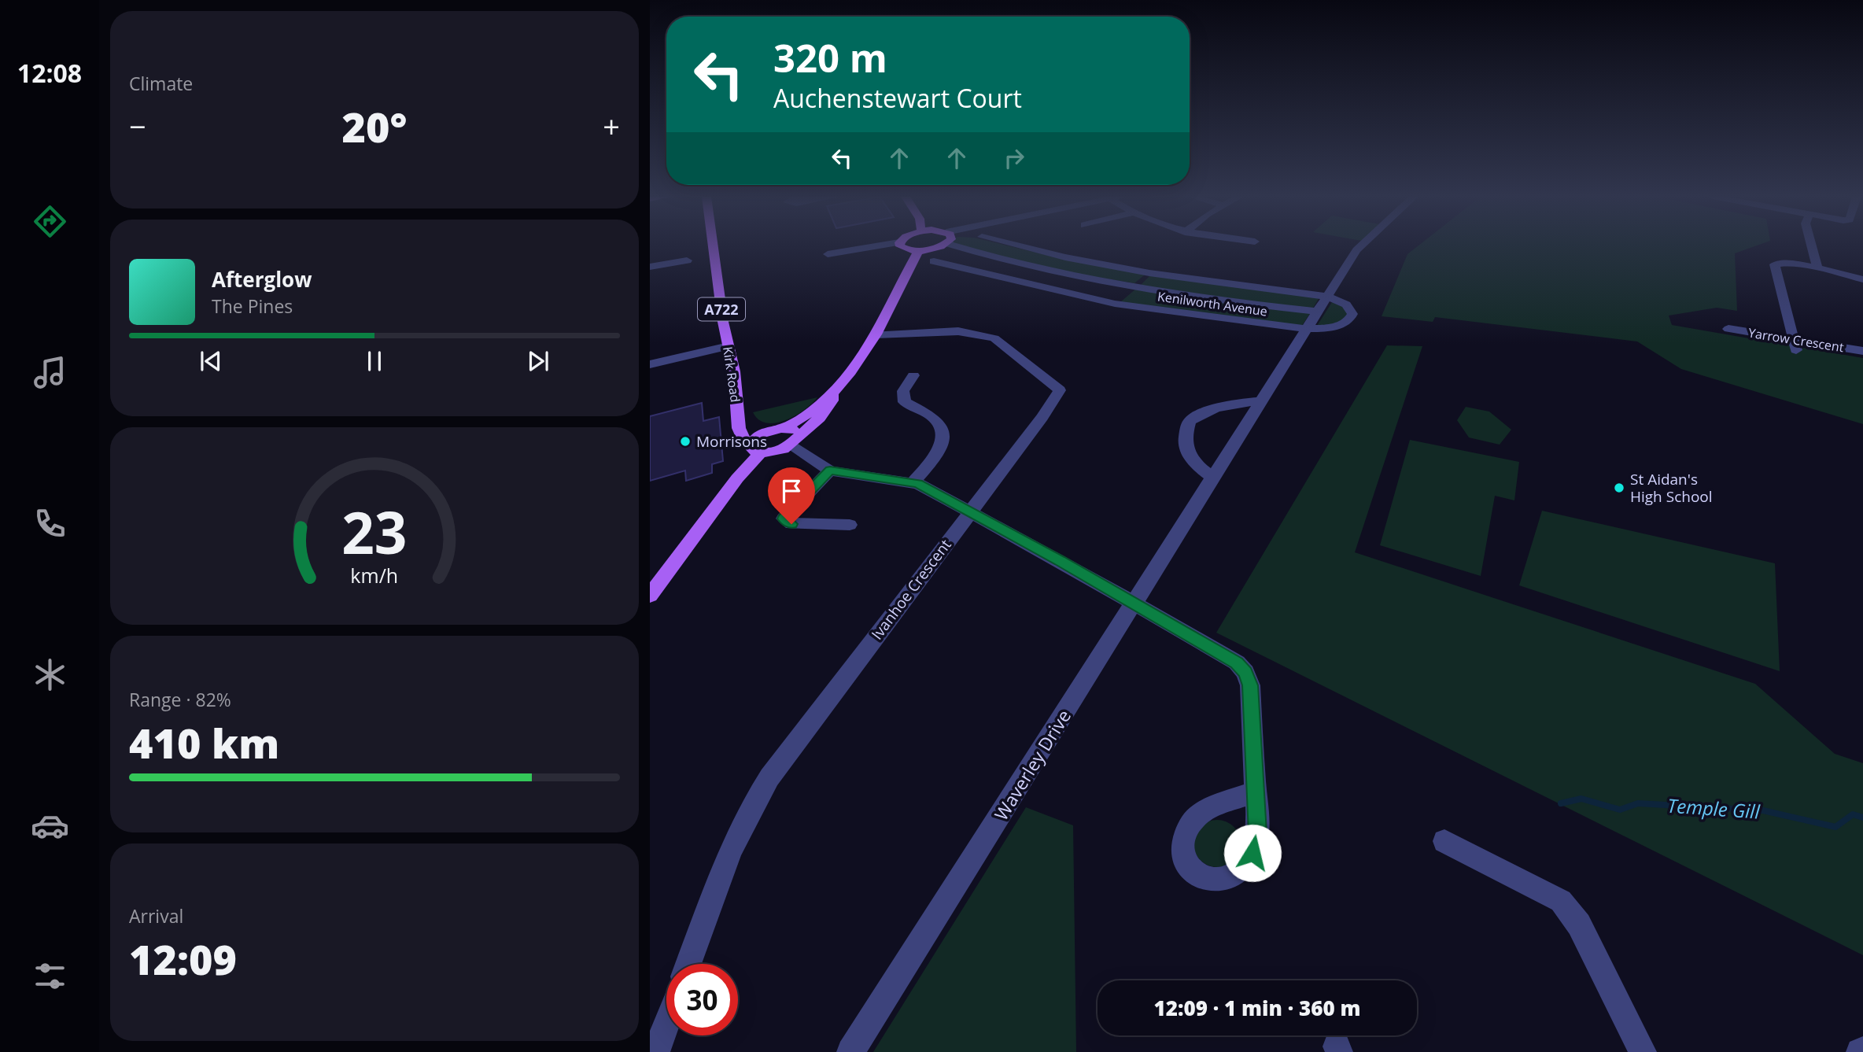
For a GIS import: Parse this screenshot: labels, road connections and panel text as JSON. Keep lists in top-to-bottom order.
{
  "streets": {
    "main road": ["A722", "Kirk Road"],
    "street": [
      "Kenilworth Avenue",
      "Yarrow Crescent",
      "Ivanhoe Crescent",
      "Waverley Drive"
    ]
  },
  "crossings": [
    ["Kenilworth Avenue", "Waverley Drive"]
  ],
  "water": ["Temple Gill"],
  "places": ["Morrisons", "St Aidan's High School"],
  "page": {
    "tabs": "12:08",
    "tile": [
      "Climate",
      ["Range · 82%", "410 km"],
      ["Arrival", "12:09"]
    ],
    "turn": ["320 m", "Auchenstewart Court"],
    "heat": ["−", "20°", "+"],
    "song": ["Afterglow", "The Pines"],
    "limit": "30",
    "trip": "12:09 · 1 min · 360 m",
    "gauge": ["23", "km/h"]
  }
}
